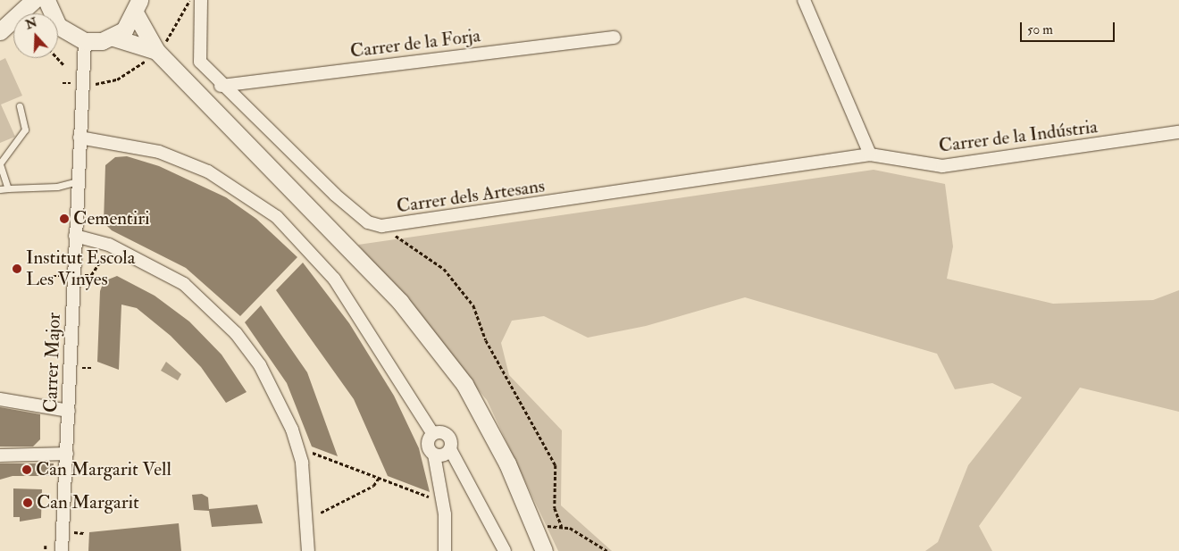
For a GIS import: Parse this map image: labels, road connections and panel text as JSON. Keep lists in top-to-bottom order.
{
  "streets": {
    "street": [
      "Carrer de la Forja",
      "Carrer de la Indústria",
      "Carrer dels Artesans",
      "Carrer Major"
    ]
  },
  "crossings": [
    ["Carrer de la Forja", "Carrer dels Artesans"],
    ["Carrer de la Indústria", "Carrer dels Artesans"]
  ],
  "places": [
    "Cementiri",
    "Institut Escola Les Vinyes",
    "Can Margarit Vell",
    "Can Margarit"
  ],
  "scale_bar": "50 m",
  "north": "top"
}
